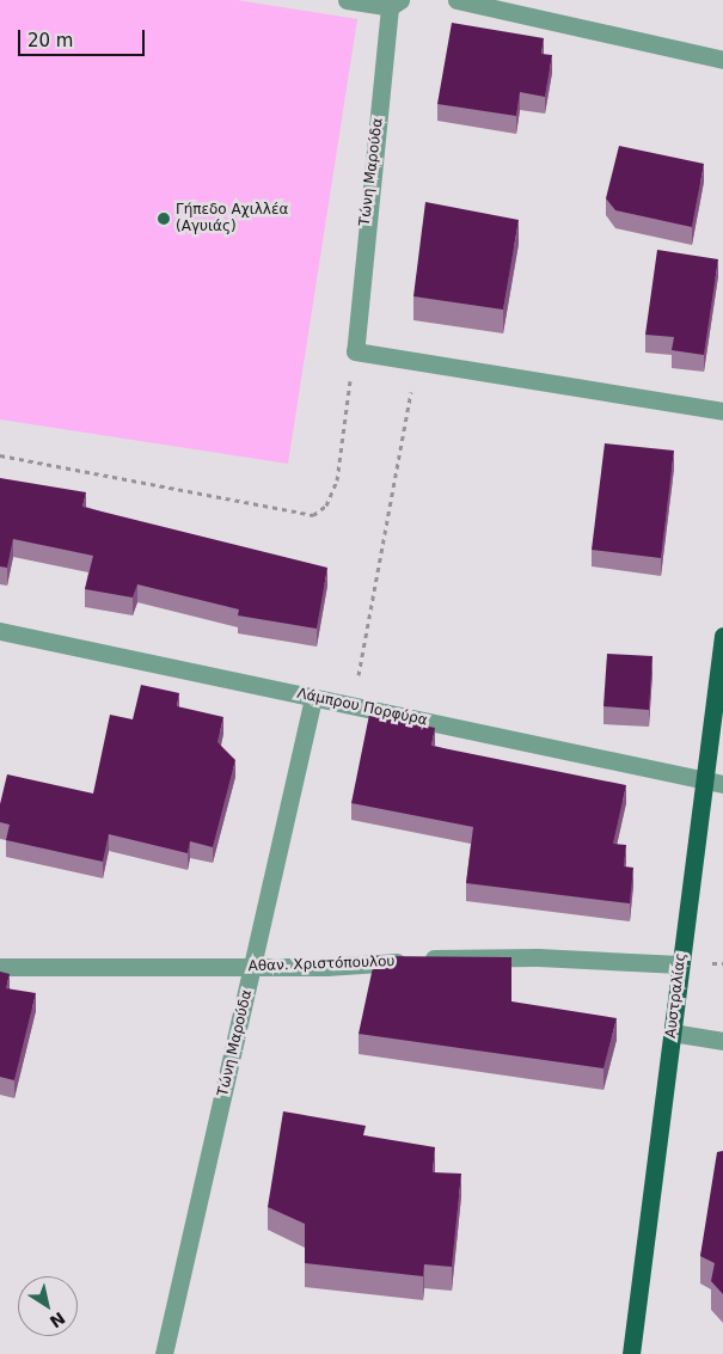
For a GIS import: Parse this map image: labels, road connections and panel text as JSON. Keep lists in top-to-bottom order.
{
  "streets": {
    "main road": ["Αυστραλίας"],
    "street": ["Τώνη Μαρούδα", "Λάμπρου Πορφύρα", "Αθαν. Χριστόπουλου"]
  },
  "crossings": [
    ["Τώνη Μαρούδα", "Λάμπρου Πορφύρα"],
    ["Τώνη Μαρούδα", "Αθαν. Χριστόπουλου"],
    ["Λάμπρου Πορφύρα", "Αυστραλίας"],
    ["Αθαν. Χριστόπουλου", "Αυστραλίας"]
  ],
  "places": ["Γήπεδο Αχιλλέα (Αγυιάς)"],
  "scale_bar": "20 m",
  "north": "bottom right"
}
